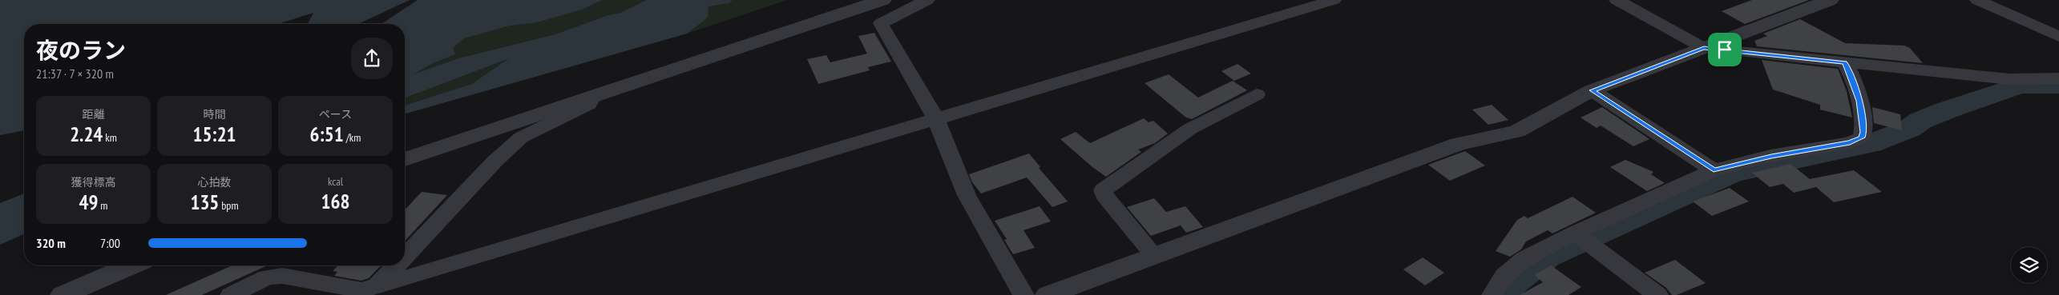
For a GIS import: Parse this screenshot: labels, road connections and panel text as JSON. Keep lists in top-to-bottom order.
{
  "page": {
    "heading": ["夜のラン", "21:37 · 7 × 320 m"],
    "stats": [
      ["距離", "2.24 km"],
      ["時間", "15:21"],
      ["ペース", "6:51 /km"],
      ["獲得標高", "49 m"],
      ["心拍数", "135 bpm"],
      ["kcal", "168"]
    ],
    "list": [
      {
        "name": "320 m",
        "note": "7:00"
      }
    ]
  }
}
